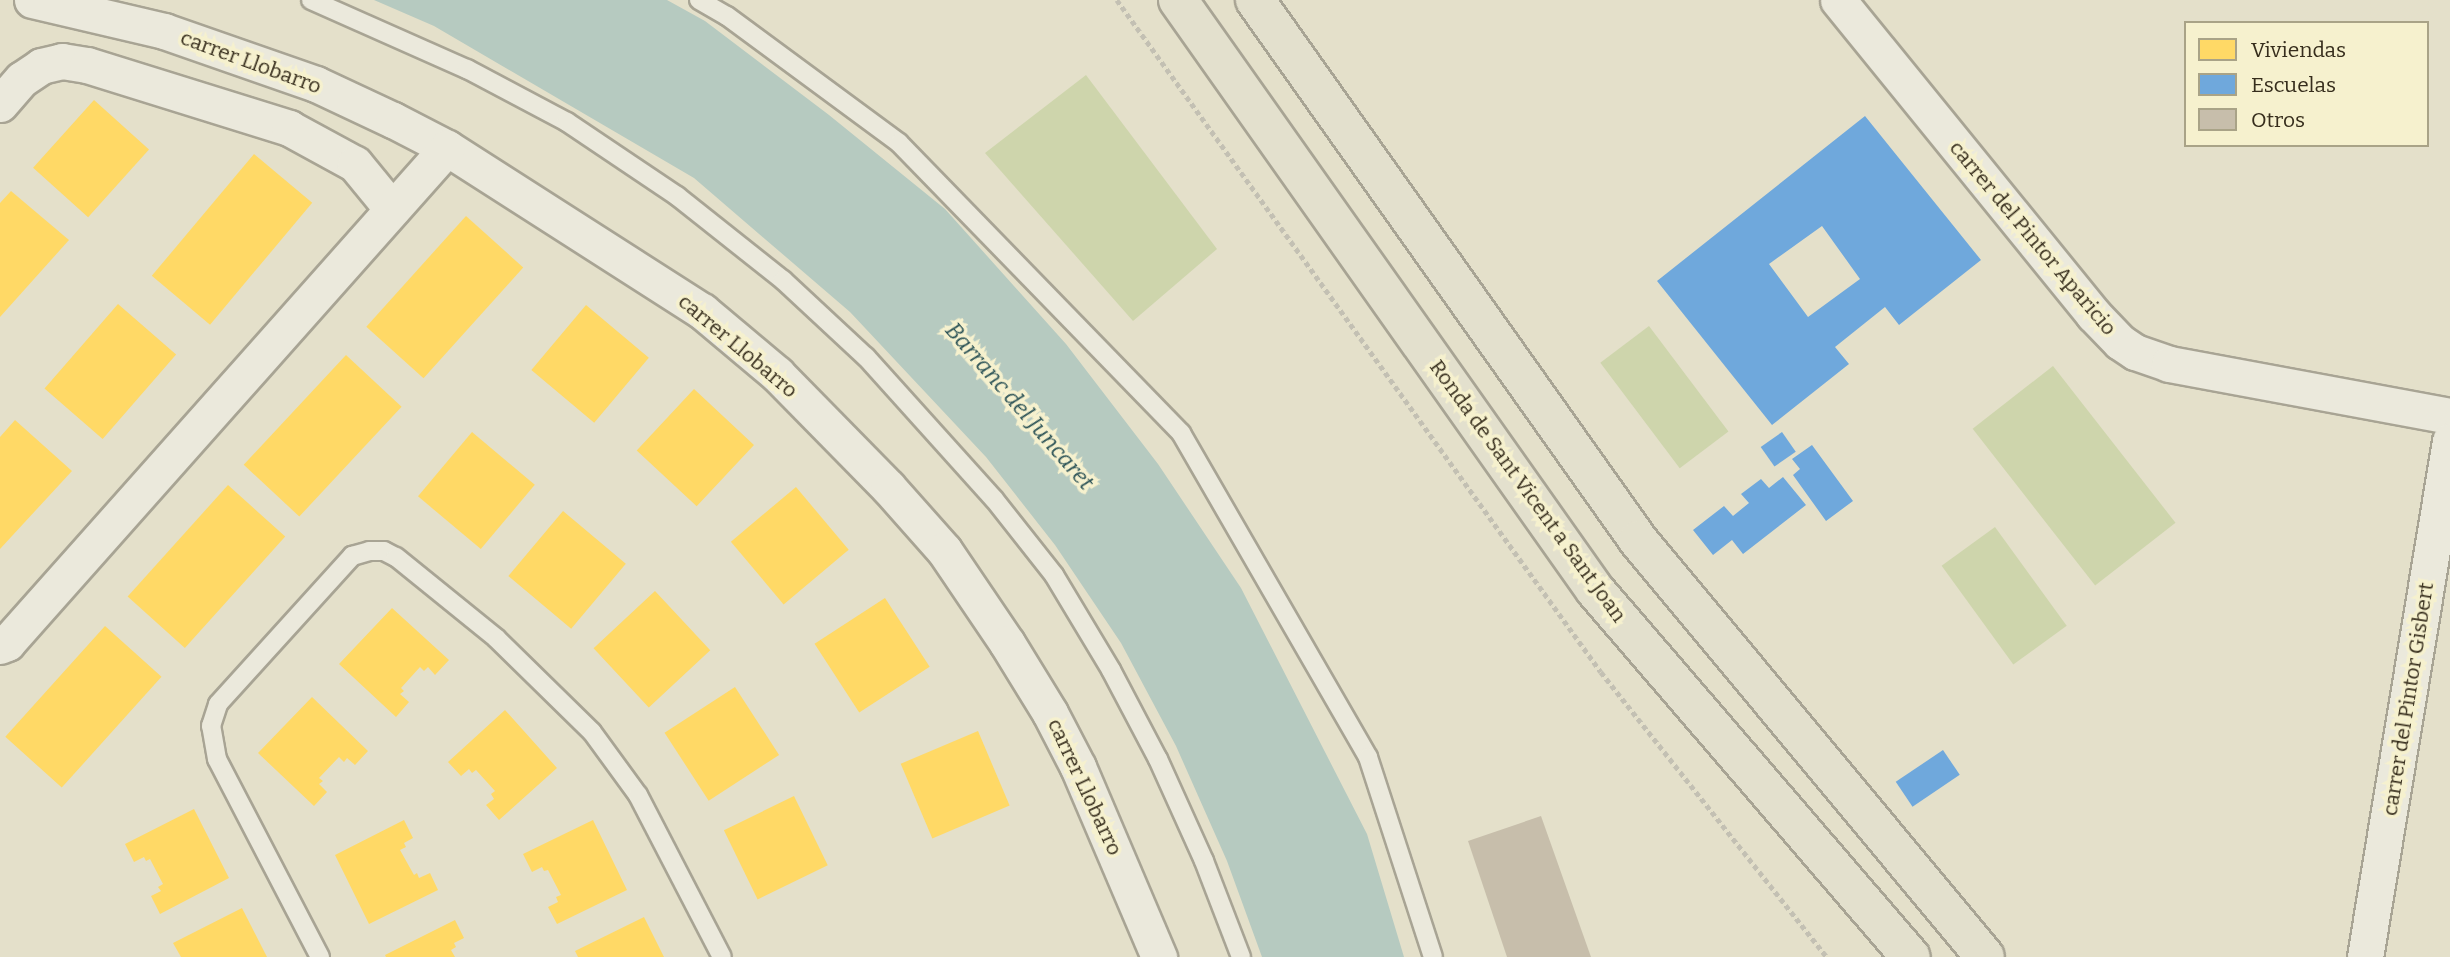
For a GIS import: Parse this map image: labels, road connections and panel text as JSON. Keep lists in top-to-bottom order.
{
  "streets": {
    "main road": ["Ronda de Sant Vicent a Sant Joan"],
    "street": ["carrer Llobarro", "carrer del Pintor Aparicio", "carrer del Pintor Gisbert"]
  },
  "water": ["Barranc del Juncaret"],
  "legend": ["Viviendas", "Escuelas", "Otros"]
}
